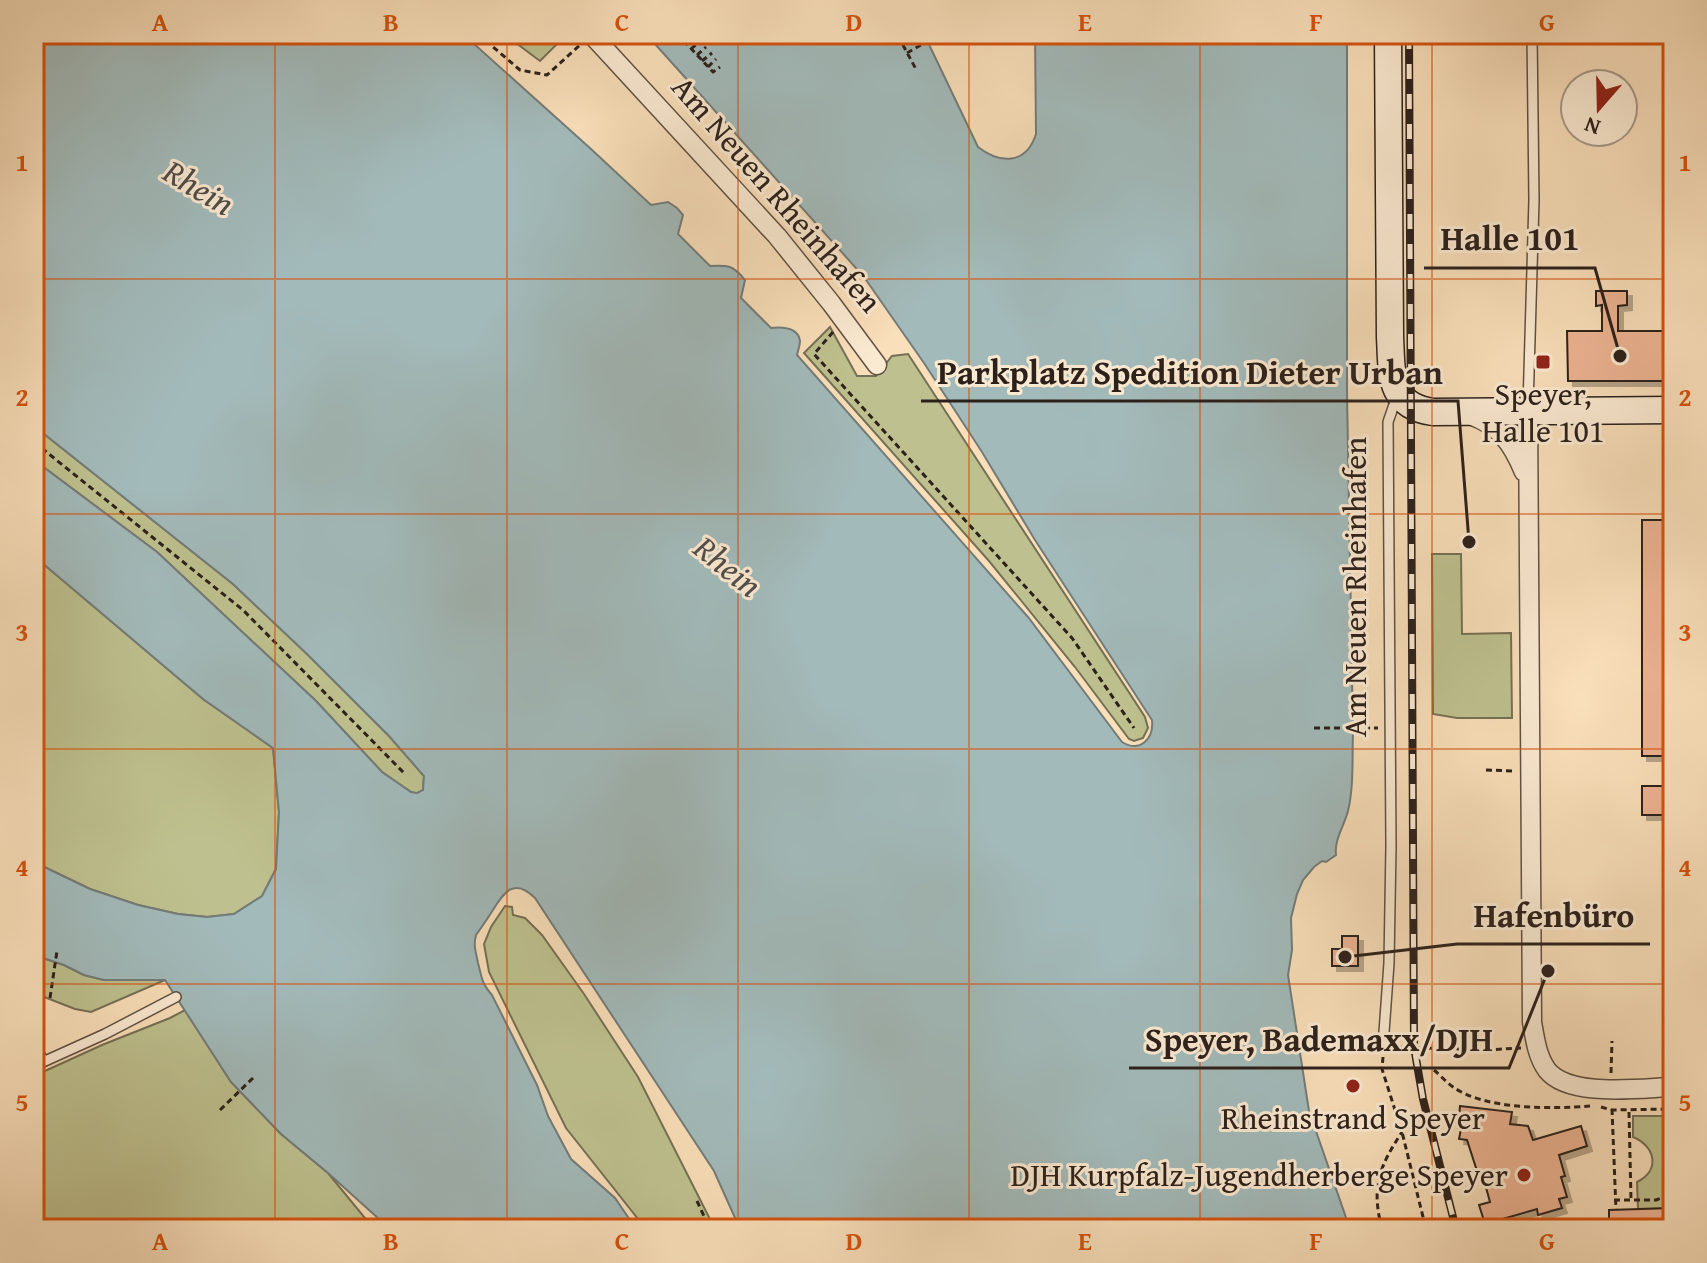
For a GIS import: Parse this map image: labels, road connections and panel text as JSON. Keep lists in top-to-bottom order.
{
  "streets": {
    "street": ["Am Neuen Rheinhafen"]
  },
  "water": ["Rhein"],
  "places": {
    "other": [
      "Halle 101",
      "Parkplatz Spedition Dieter Urban",
      "Hafenbüro",
      "Speyer, Bademaxx/DJH",
      "Rheinstrand Speyer",
      "DJH Kurpfalz-Jugendherberge Speyer"
    ],
    "transit": ["Speyer, Halle 101"]
  },
  "north": "bottom",
  "grid": {
    "columns": [
      "A",
      "B",
      "C",
      "D",
      "E",
      "F",
      "G"
    ],
    "rows": [
      "1",
      "2",
      "3",
      "4",
      "5"
    ]
  }
}
